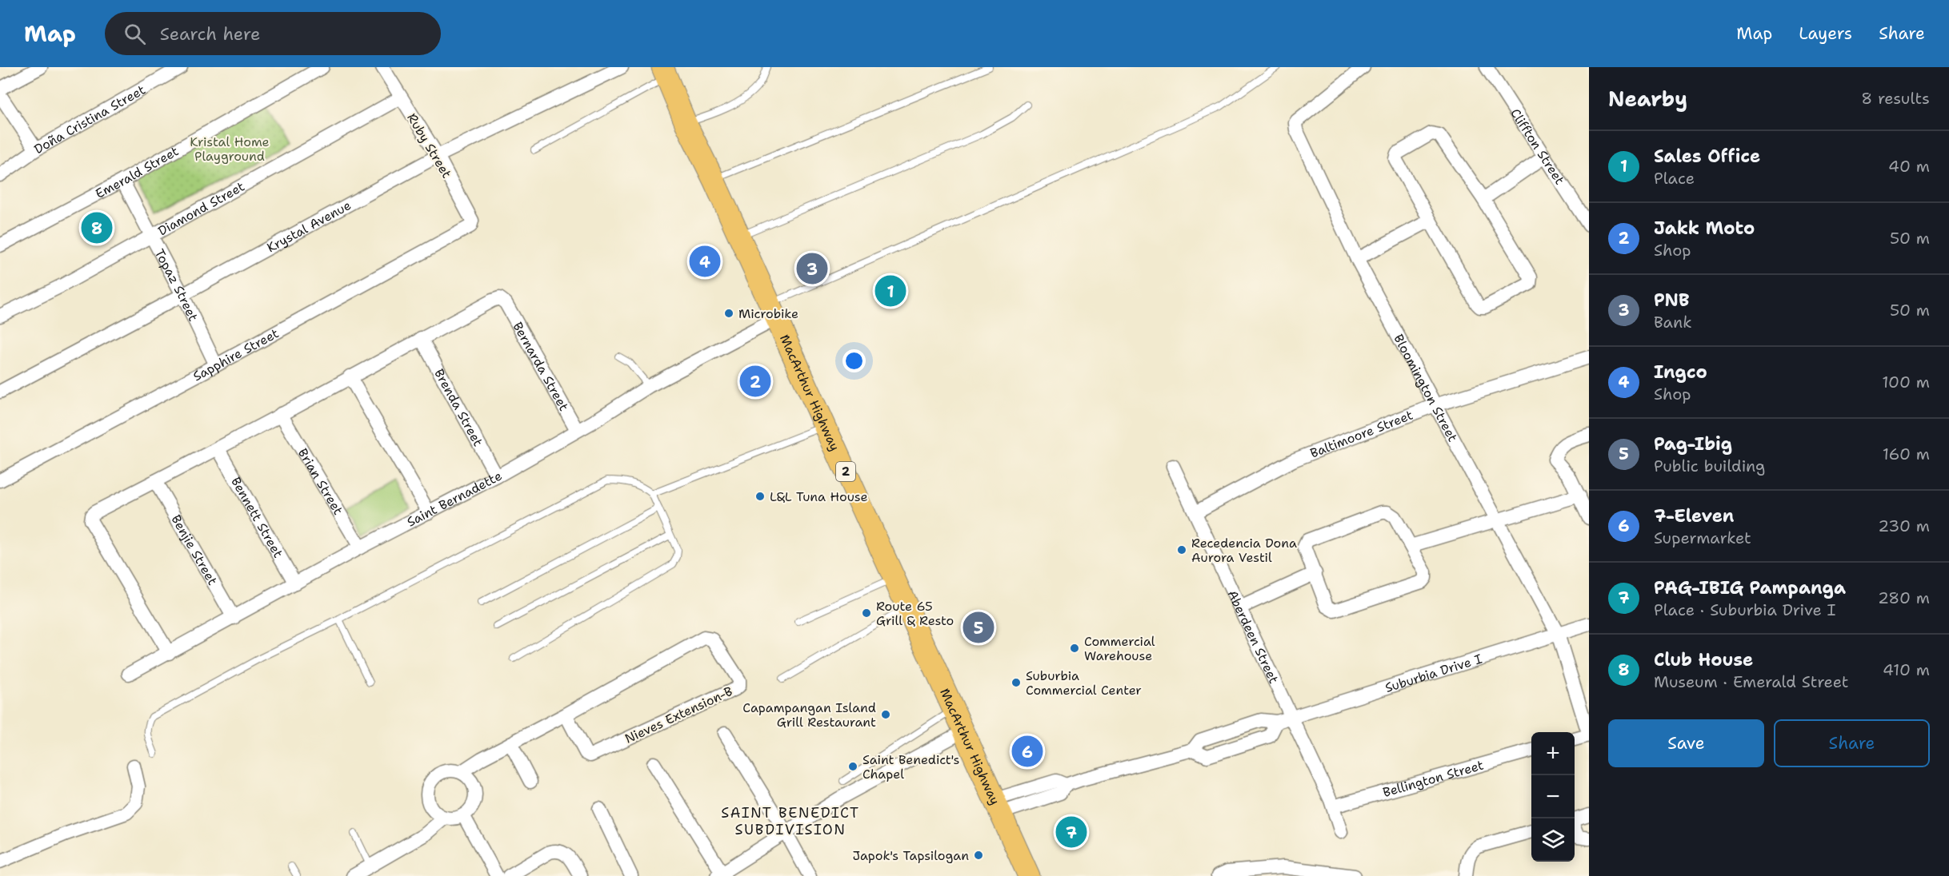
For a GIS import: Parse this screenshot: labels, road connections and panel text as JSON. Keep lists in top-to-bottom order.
{
  "streets": {
    "highway": ["MacArthur Highway", "2"],
    "street": [
      "Doña Cristina Street",
      "Ruby Street",
      "Cliffton Street",
      "Emerald Street",
      "Diamond Street",
      "Krystal Avenue",
      "Topaz Street",
      "Sapphire Street",
      "Bernarda Street",
      "Bloomington Street",
      "Brenda Street",
      "Baltimoore Street",
      "Brian Street",
      "Saint Bernadette",
      "Bennett Street",
      "Benjie Street",
      "Aberdeen Street",
      "Suburbia Drive I",
      "Nieves Extension-B",
      "Bellington Street"
    ]
  },
  "crossings": [
    ["Ruby Street", "Diamond Street"],
    ["Ruby Street", "Krystal Avenue"],
    ["Ruby Street", "Sapphire Street"],
    ["Emerald Street", "Topaz Street"],
    ["Diamond Street", "Topaz Street"],
    ["Krystal Avenue", "Topaz Street"],
    ["Topaz Street", "Sapphire Street"],
    ["Bernarda Street", "Brenda Street"],
    ["Bernarda Street", "Saint Bernadette"],
    ["Bloomington Street", "Baltimoore Street"],
    ["Bloomington Street", "Suburbia Drive I"],
    ["MacArthur Highway", "Saint Bernadette"],
    ["MacArthur Highway", "Suburbia Drive I"],
    ["Brenda Street", "Saint Bernadette"],
    ["Baltimoore Street", "Aberdeen Street"],
    ["Brian Street", "Saint Bernadette"],
    ["Saint Bernadette", "Bennett Street"],
    ["Saint Bernadette", "Benjie Street"],
    ["Aberdeen Street", "Suburbia Drive I"],
    ["Aberdeen Street", "Bellington Street"]
  ],
  "districts": ["SAINT BENEDICT SUBDIVISION"],
  "parks": ["Kristal Home Playground"],
  "places": [
    "Microbike",
    "L&L Tuna House",
    "Recedencia Dona Aurora Vestil",
    "Route 65 Grill & Resto",
    "Commercial Warehouse",
    "Suburbia Commercial Center",
    "Capampangan Island Grill Restaurant",
    "Saint Benedict's Chapel",
    "Japok's Tapsilogan"
  ],
  "page": {
    "header": "Map",
    "search": "Search here",
    "nav": ["Map", "Layers", "Share"],
    "heading": ["Nearby", "8 results"],
    "list": [
      {
        "mark": "1",
        "name": "Sales Office",
        "note": "Place",
        "value": "40 m"
      },
      {
        "mark": "2",
        "name": "Jakk Moto",
        "note": "Shop",
        "value": "50 m"
      },
      {
        "mark": "3",
        "name": "PNB",
        "note": "Bank",
        "value": "50 m"
      },
      {
        "mark": "4",
        "name": "Ingco",
        "note": "Shop",
        "value": "100 m"
      },
      {
        "mark": "5",
        "name": "Pag-Ibig",
        "note": "Public building",
        "value": "160 m"
      },
      {
        "mark": "6",
        "name": "7-Eleven",
        "note": "Supermarket",
        "value": "230 m"
      },
      {
        "mark": "7",
        "name": "PAG-IBIG Pampanga",
        "note": "Place · Suburbia Drive I",
        "value": "280 m"
      },
      {
        "mark": "8",
        "name": "Club House",
        "note": "Museum · Emerald Street",
        "value": "410 m"
      }
    ],
    "pins": [
      "8",
      "4",
      "3",
      "1",
      "2",
      "5",
      "6",
      "7"
    ],
    "buttons": ["Save", "Share"],
    "map_buttons": ["+", "−"]
  }
}
